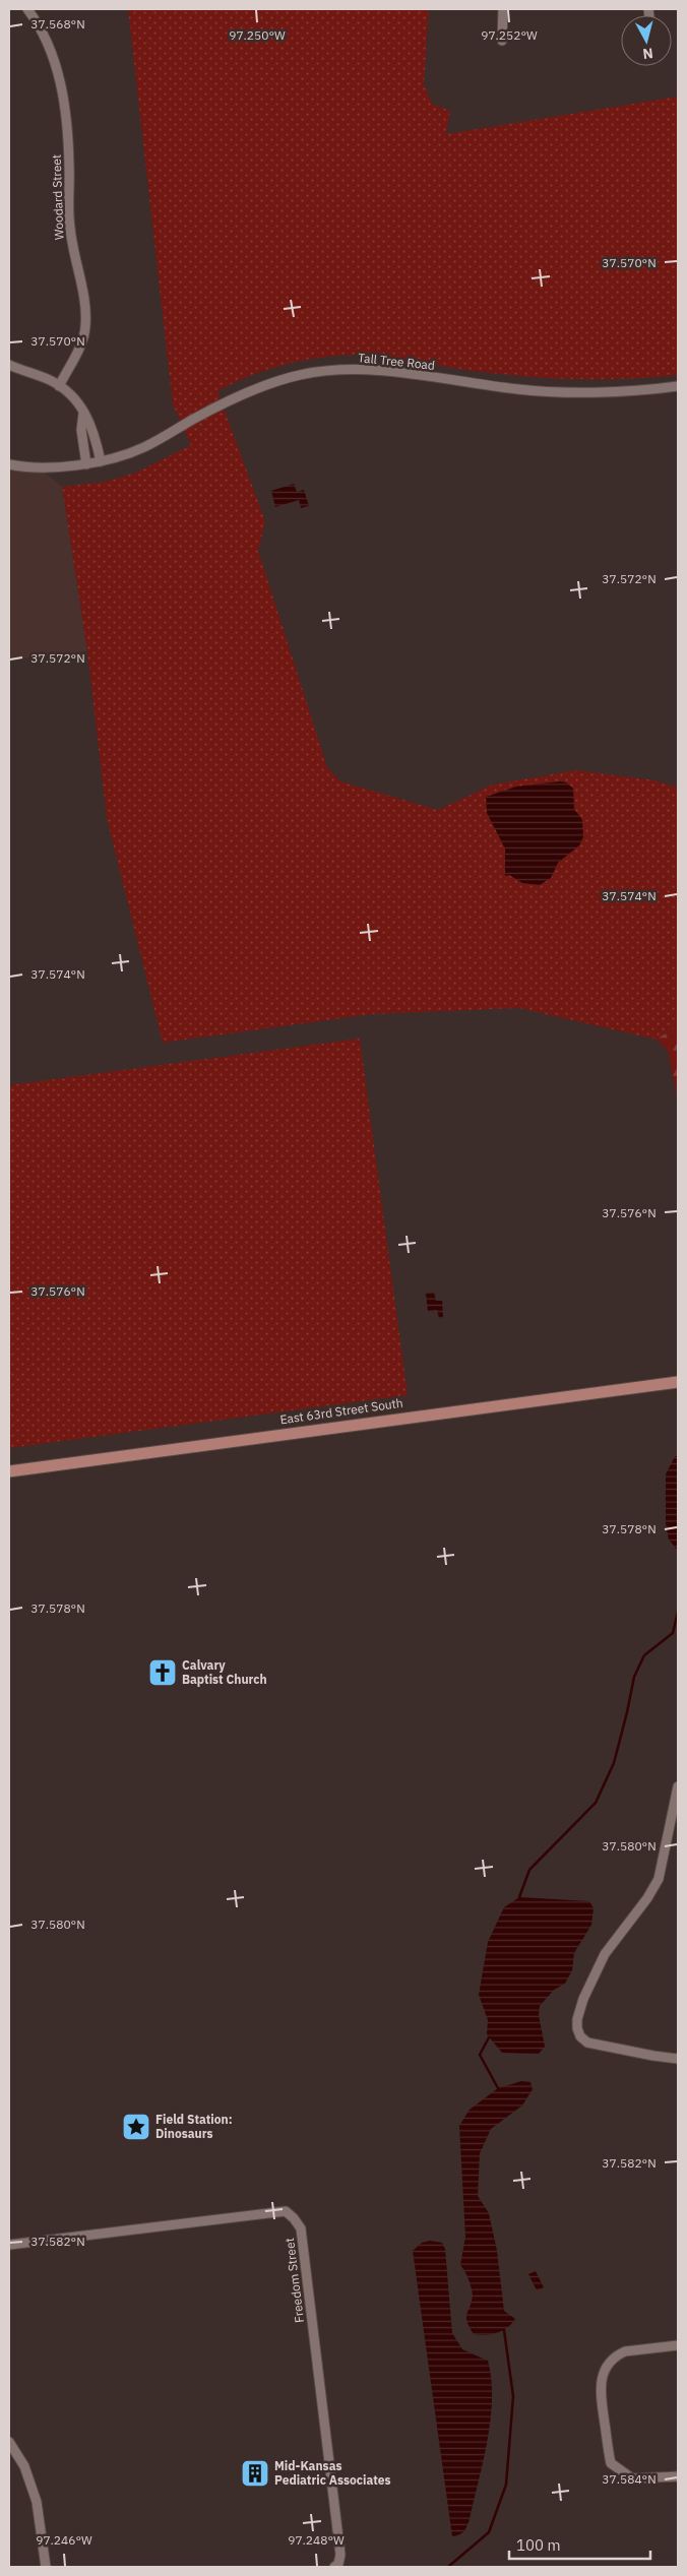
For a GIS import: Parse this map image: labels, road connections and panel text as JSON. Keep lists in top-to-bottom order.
{
  "streets": {
    "main road": ["East 63rd Street South"],
    "street": ["Woodard Street", "Tall Tree Road", "Freedom Street"]
  },
  "places": {
    "church": ["Calvary Baptist Church"],
    "place": ["Field Station: Dinosaurs"],
    "building": ["Mid-Kansas Pediatric Associates"]
  },
  "scale_bar": "100 m",
  "north": "bottom",
  "coordinates": [
    "37.568°N",
    "97.252°W",
    "97.250°W",
    "37.570°N",
    "37.572°N",
    "37.574°N",
    "37.576°N",
    "37.578°N",
    "37.580°N",
    "37.582°N",
    "37.584°N",
    "97.246°W",
    "97.248°W"
  ]
}
